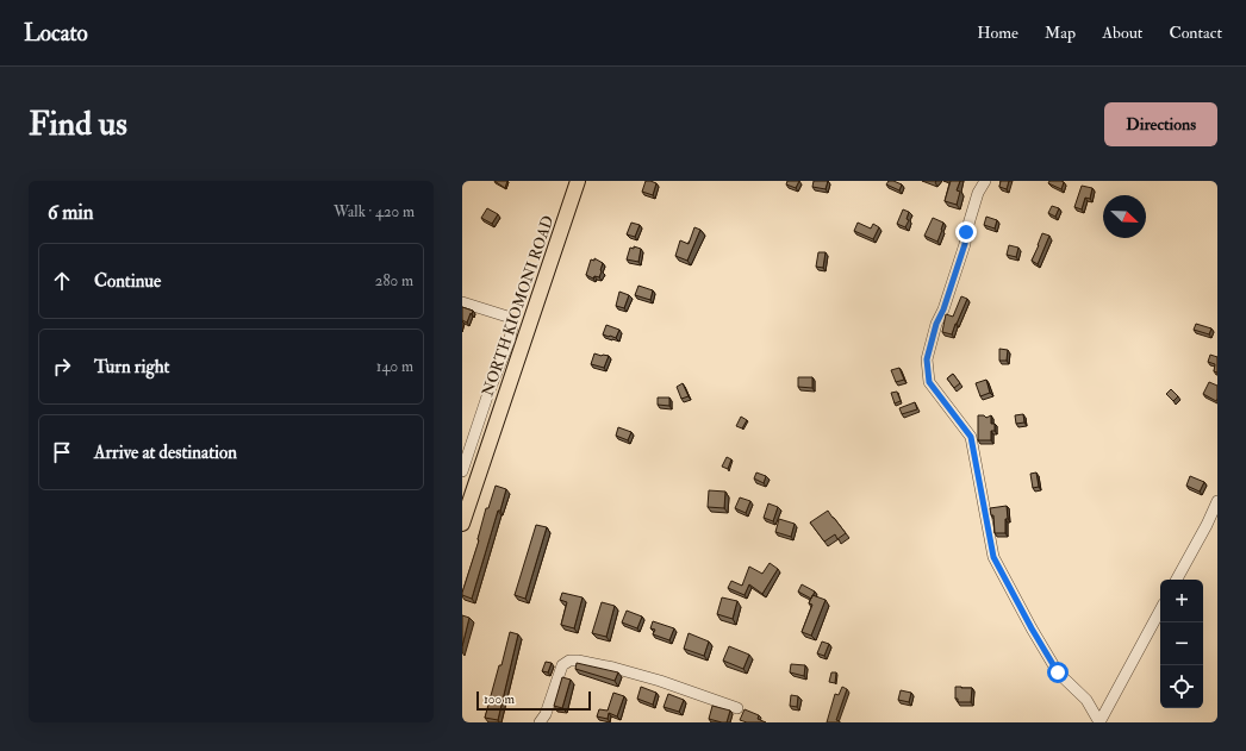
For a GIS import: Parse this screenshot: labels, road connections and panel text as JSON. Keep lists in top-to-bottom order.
{
  "streets": {
    "main road": ["NORTH KIOMONI ROAD"]
  },
  "scale_bar": "100 m",
  "north": "bottom right",
  "page": {
    "header": "Locato",
    "nav": [
      "Home",
      "Map",
      "About",
      "Contact"
    ],
    "buttons": "Directions",
    "title": "Find us",
    "heading": ["6 min", "Walk · 420 m"],
    "list": [
      ["Continue", "280 m"],
      ["Turn right", "140 m"],
      "Arrive at destination"
    ],
    "map_buttons": ["+", "−"],
    "scale": "100 m"
  }
}
